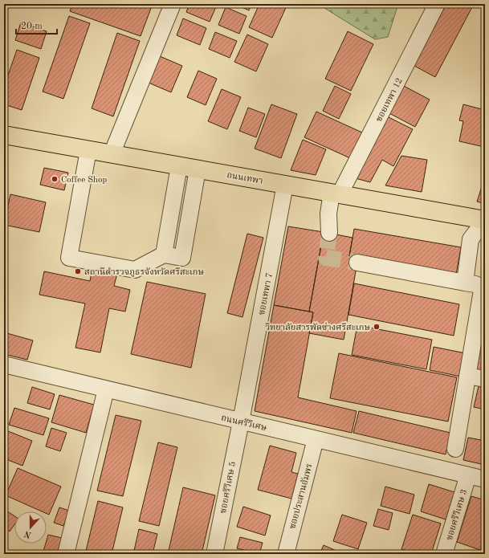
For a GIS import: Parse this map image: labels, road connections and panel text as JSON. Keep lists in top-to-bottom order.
{
  "streets": {
    "main road": ["ถนนเทพา"],
    "street": [
      "ซอยเทพา 12",
      "ซอยเทพา 7",
      "ถนนศรีวิเศษ",
      "ซอยศรีวิเศษ 5",
      "ซอยประสานอัมพร",
      "ซอยศรีวิเศษ 3"
    ]
  },
  "crossings": [
    ["ซอยเทพา 12", "ถนนเทพา"],
    ["ถนนเทพา", "ซอยเทพา 7"],
    ["ซอยเทพา 7", "ถนนศรีวิเศษ"],
    ["ซอยเทพา 7", "ซอยศรีวิเศษ 5"],
    ["ถนนศรีวิเศษ", "ซอยศรีวิเศษ 5"],
    ["ถนนศรีวิเศษ", "ซอยประสานอัมพร"],
    ["ถนนศรีวิเศษ", "ซอยศรีวิเศษ 3"]
  ],
  "places": ["Coffee Shop", "สถานีตำรวจภูธรจังหวัดศรีสะเกษ", "วิทยาลัยสารพัดช่างศรีสะเกษ"],
  "scale_bar": "20 m",
  "north": "bottom"
}
